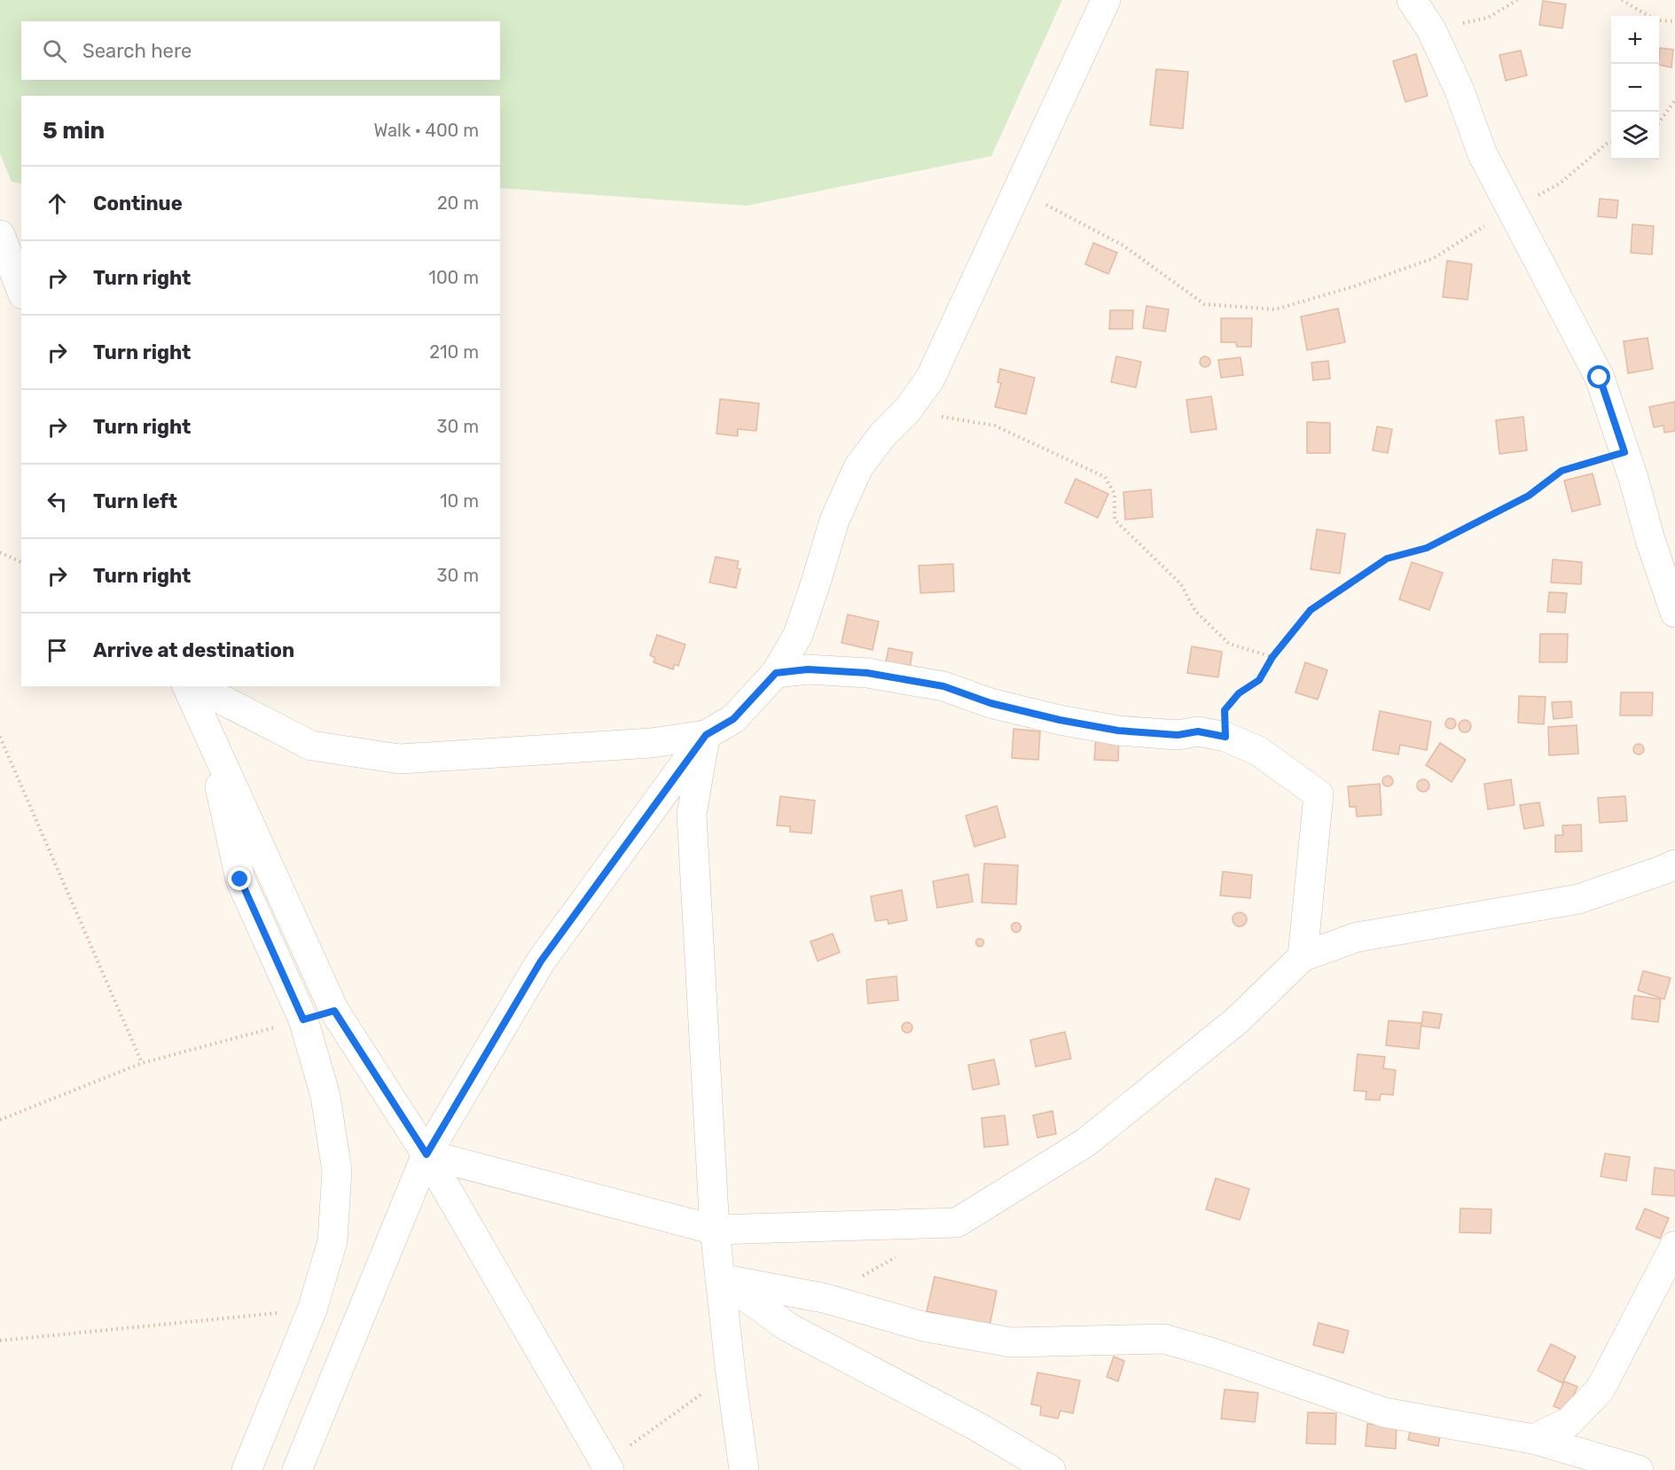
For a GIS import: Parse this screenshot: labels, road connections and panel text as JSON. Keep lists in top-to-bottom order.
{
  "page": {
    "map_buttons": ["+", "−"],
    "search": "Search here",
    "heading": ["5 min", "Walk · 400 m"],
    "list": [
      ["Continue", "20 m"],
      ["Turn right", "100 m"],
      ["Turn right", "210 m"],
      ["Turn right", "30 m"],
      ["Turn left", "10 m"],
      ["Turn right", "30 m"],
      "Arrive at destination"
    ]
  }
}
